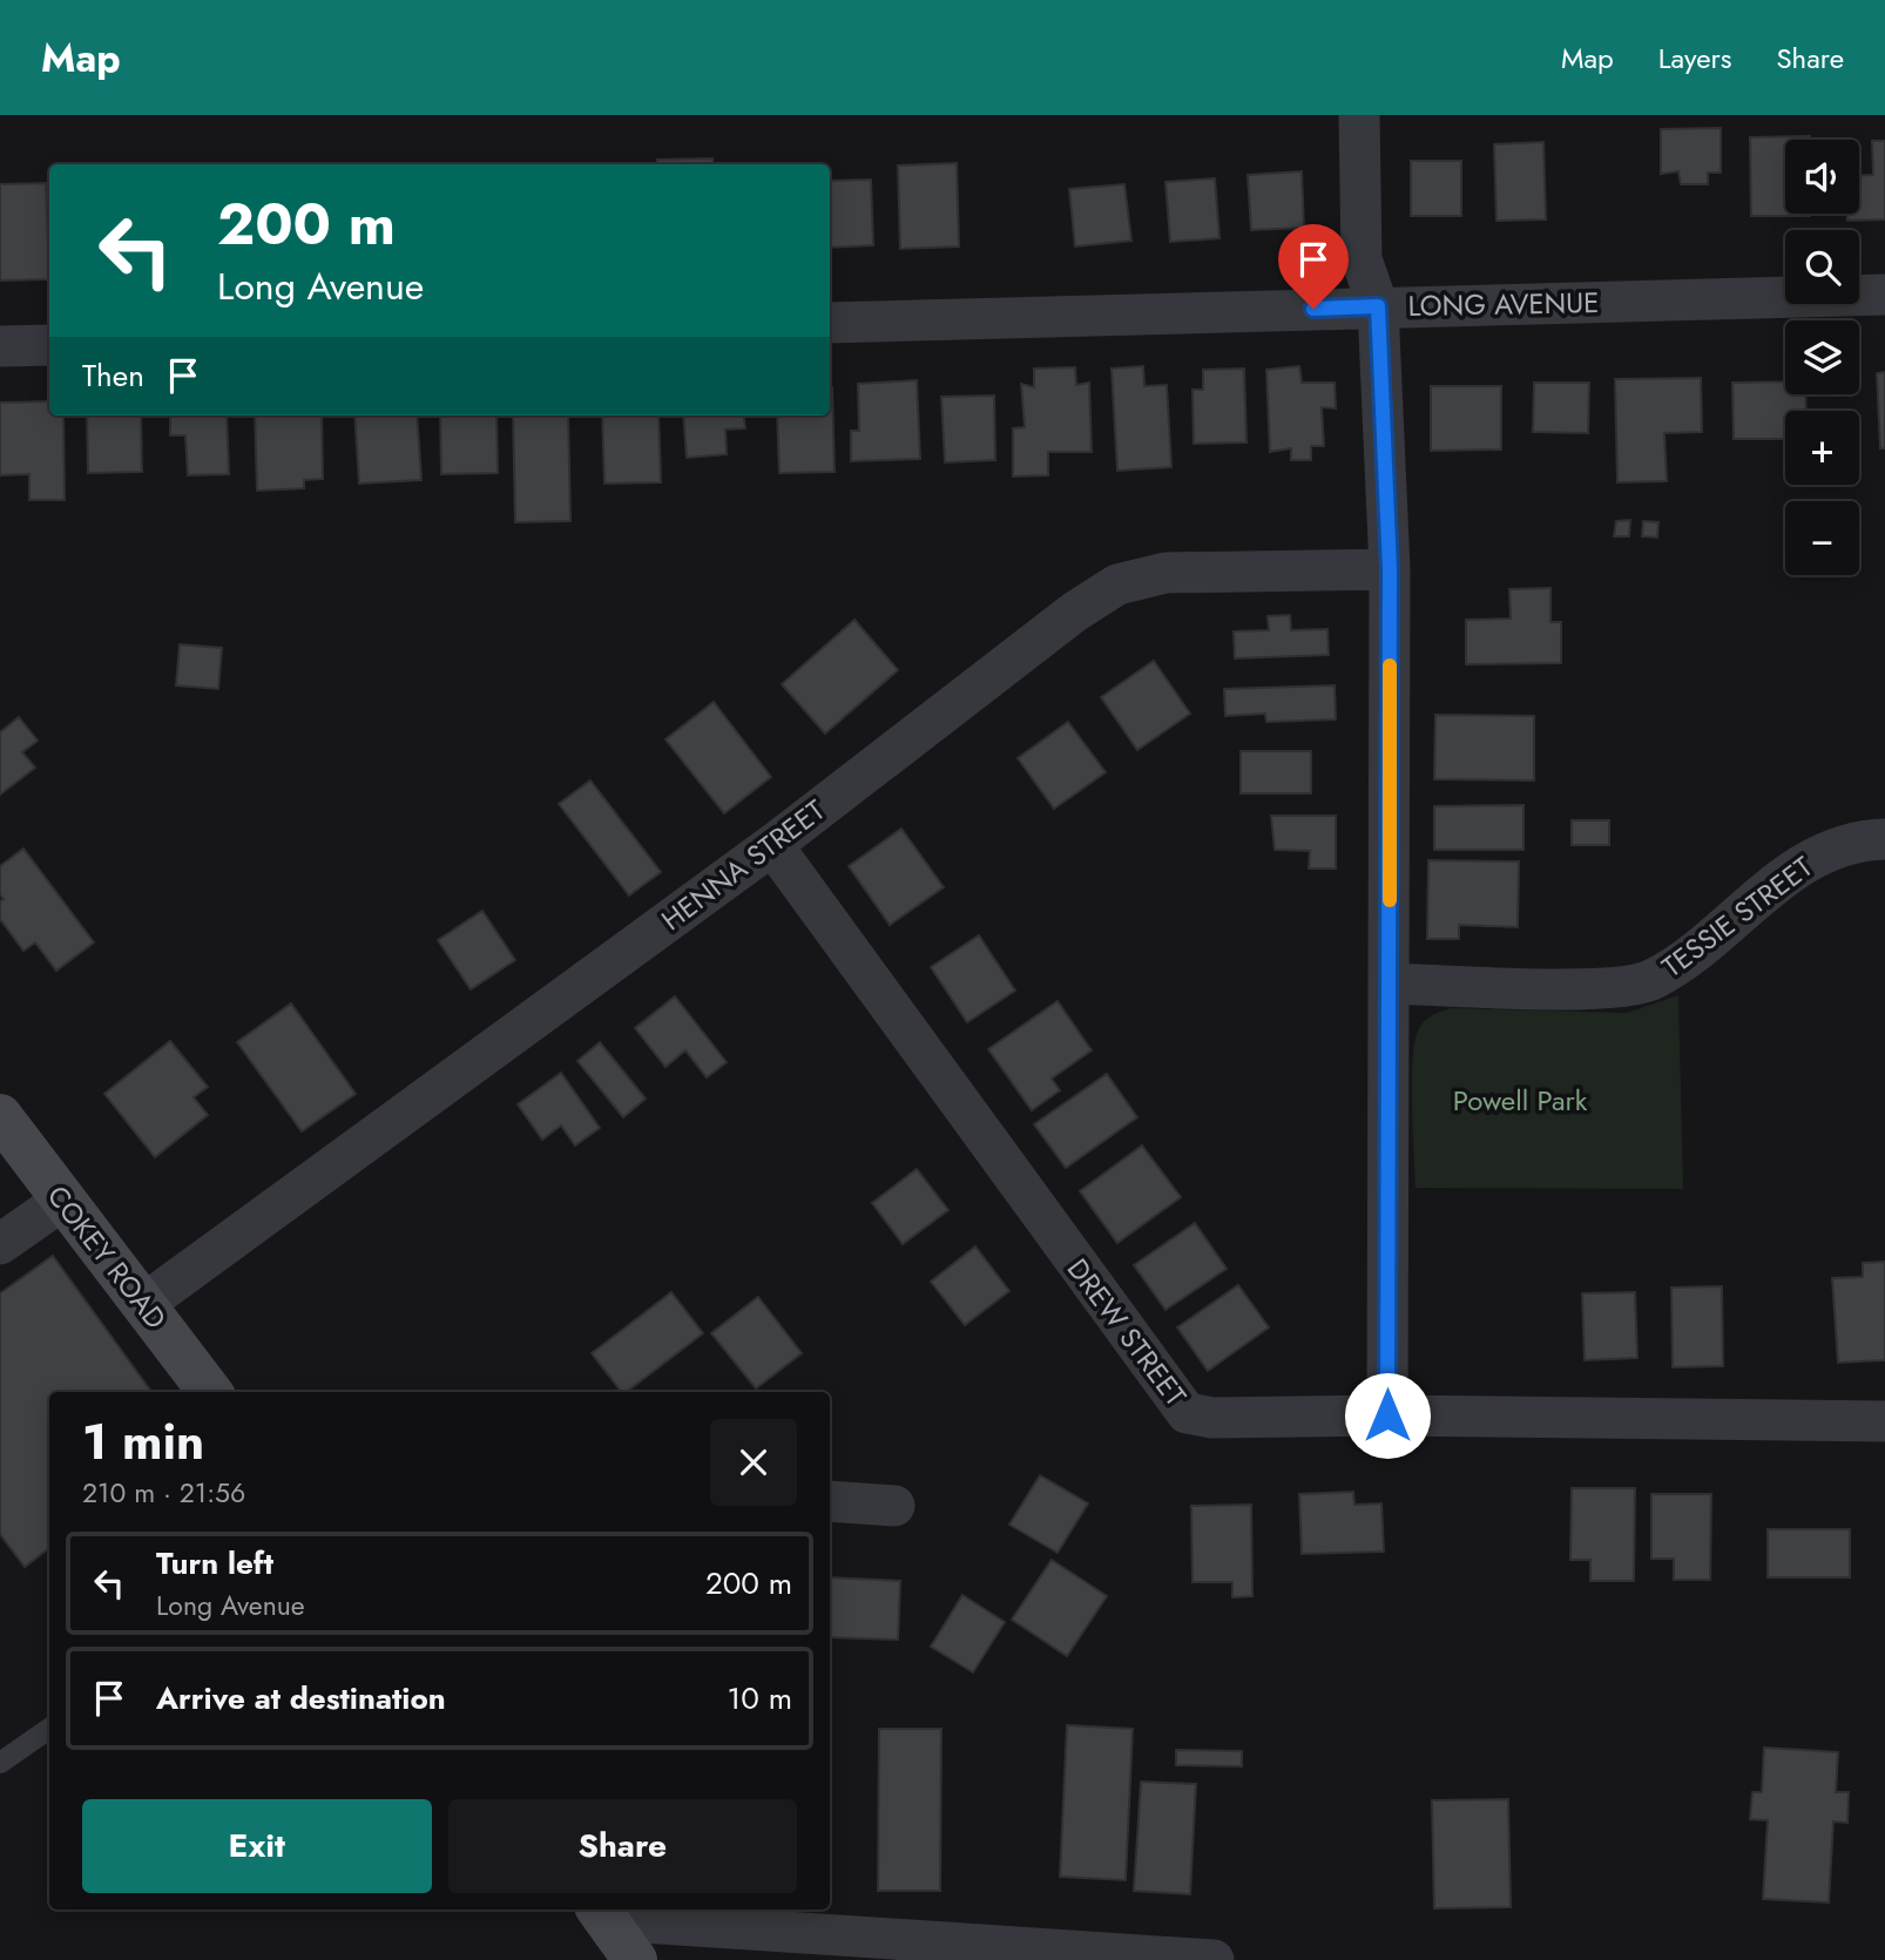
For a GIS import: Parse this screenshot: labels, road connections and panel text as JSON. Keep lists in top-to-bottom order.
{
  "streets": {
    "street": [
      "LONG AVENUE",
      "HENNA STREET",
      "TESSIE STREET",
      "COKEY ROAD",
      "DREW STREET"
    ]
  },
  "crossings": [
    ["HENNA STREET", "COKEY ROAD"],
    ["HENNA STREET", "DREW STREET"]
  ],
  "parks": ["Powell Park"],
  "page": {
    "header": "Map",
    "nav": ["Map", "Layers", "Share"],
    "map_buttons": ["+", "−"],
    "turn": ["200 m", "Long Avenue"],
    "then": "Then",
    "heading": ["1 min", "210 m · 21:56"],
    "list": [
      {
        "name": "Turn left",
        "note": "Long Avenue",
        "value": "200 m"
      },
      {
        "name": "Arrive at destination",
        "value": "10 m"
      }
    ],
    "buttons": ["Exit", "Share"]
  }
}
